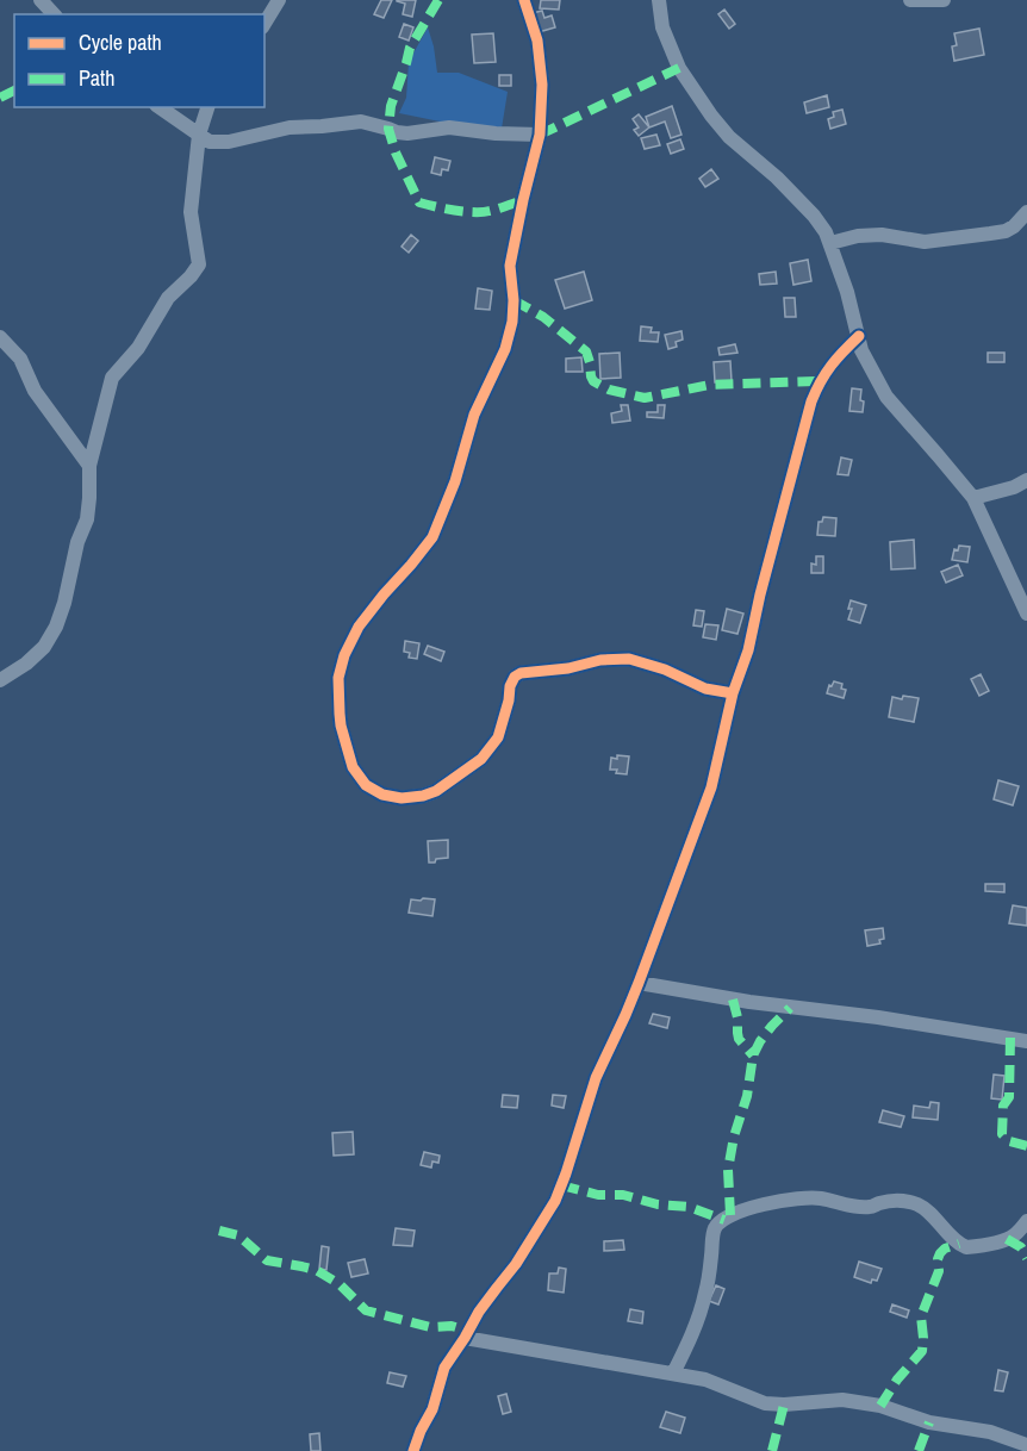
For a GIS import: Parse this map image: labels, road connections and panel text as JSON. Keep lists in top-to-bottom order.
{
  "legend": ["Cycle path", "Path"]
}
